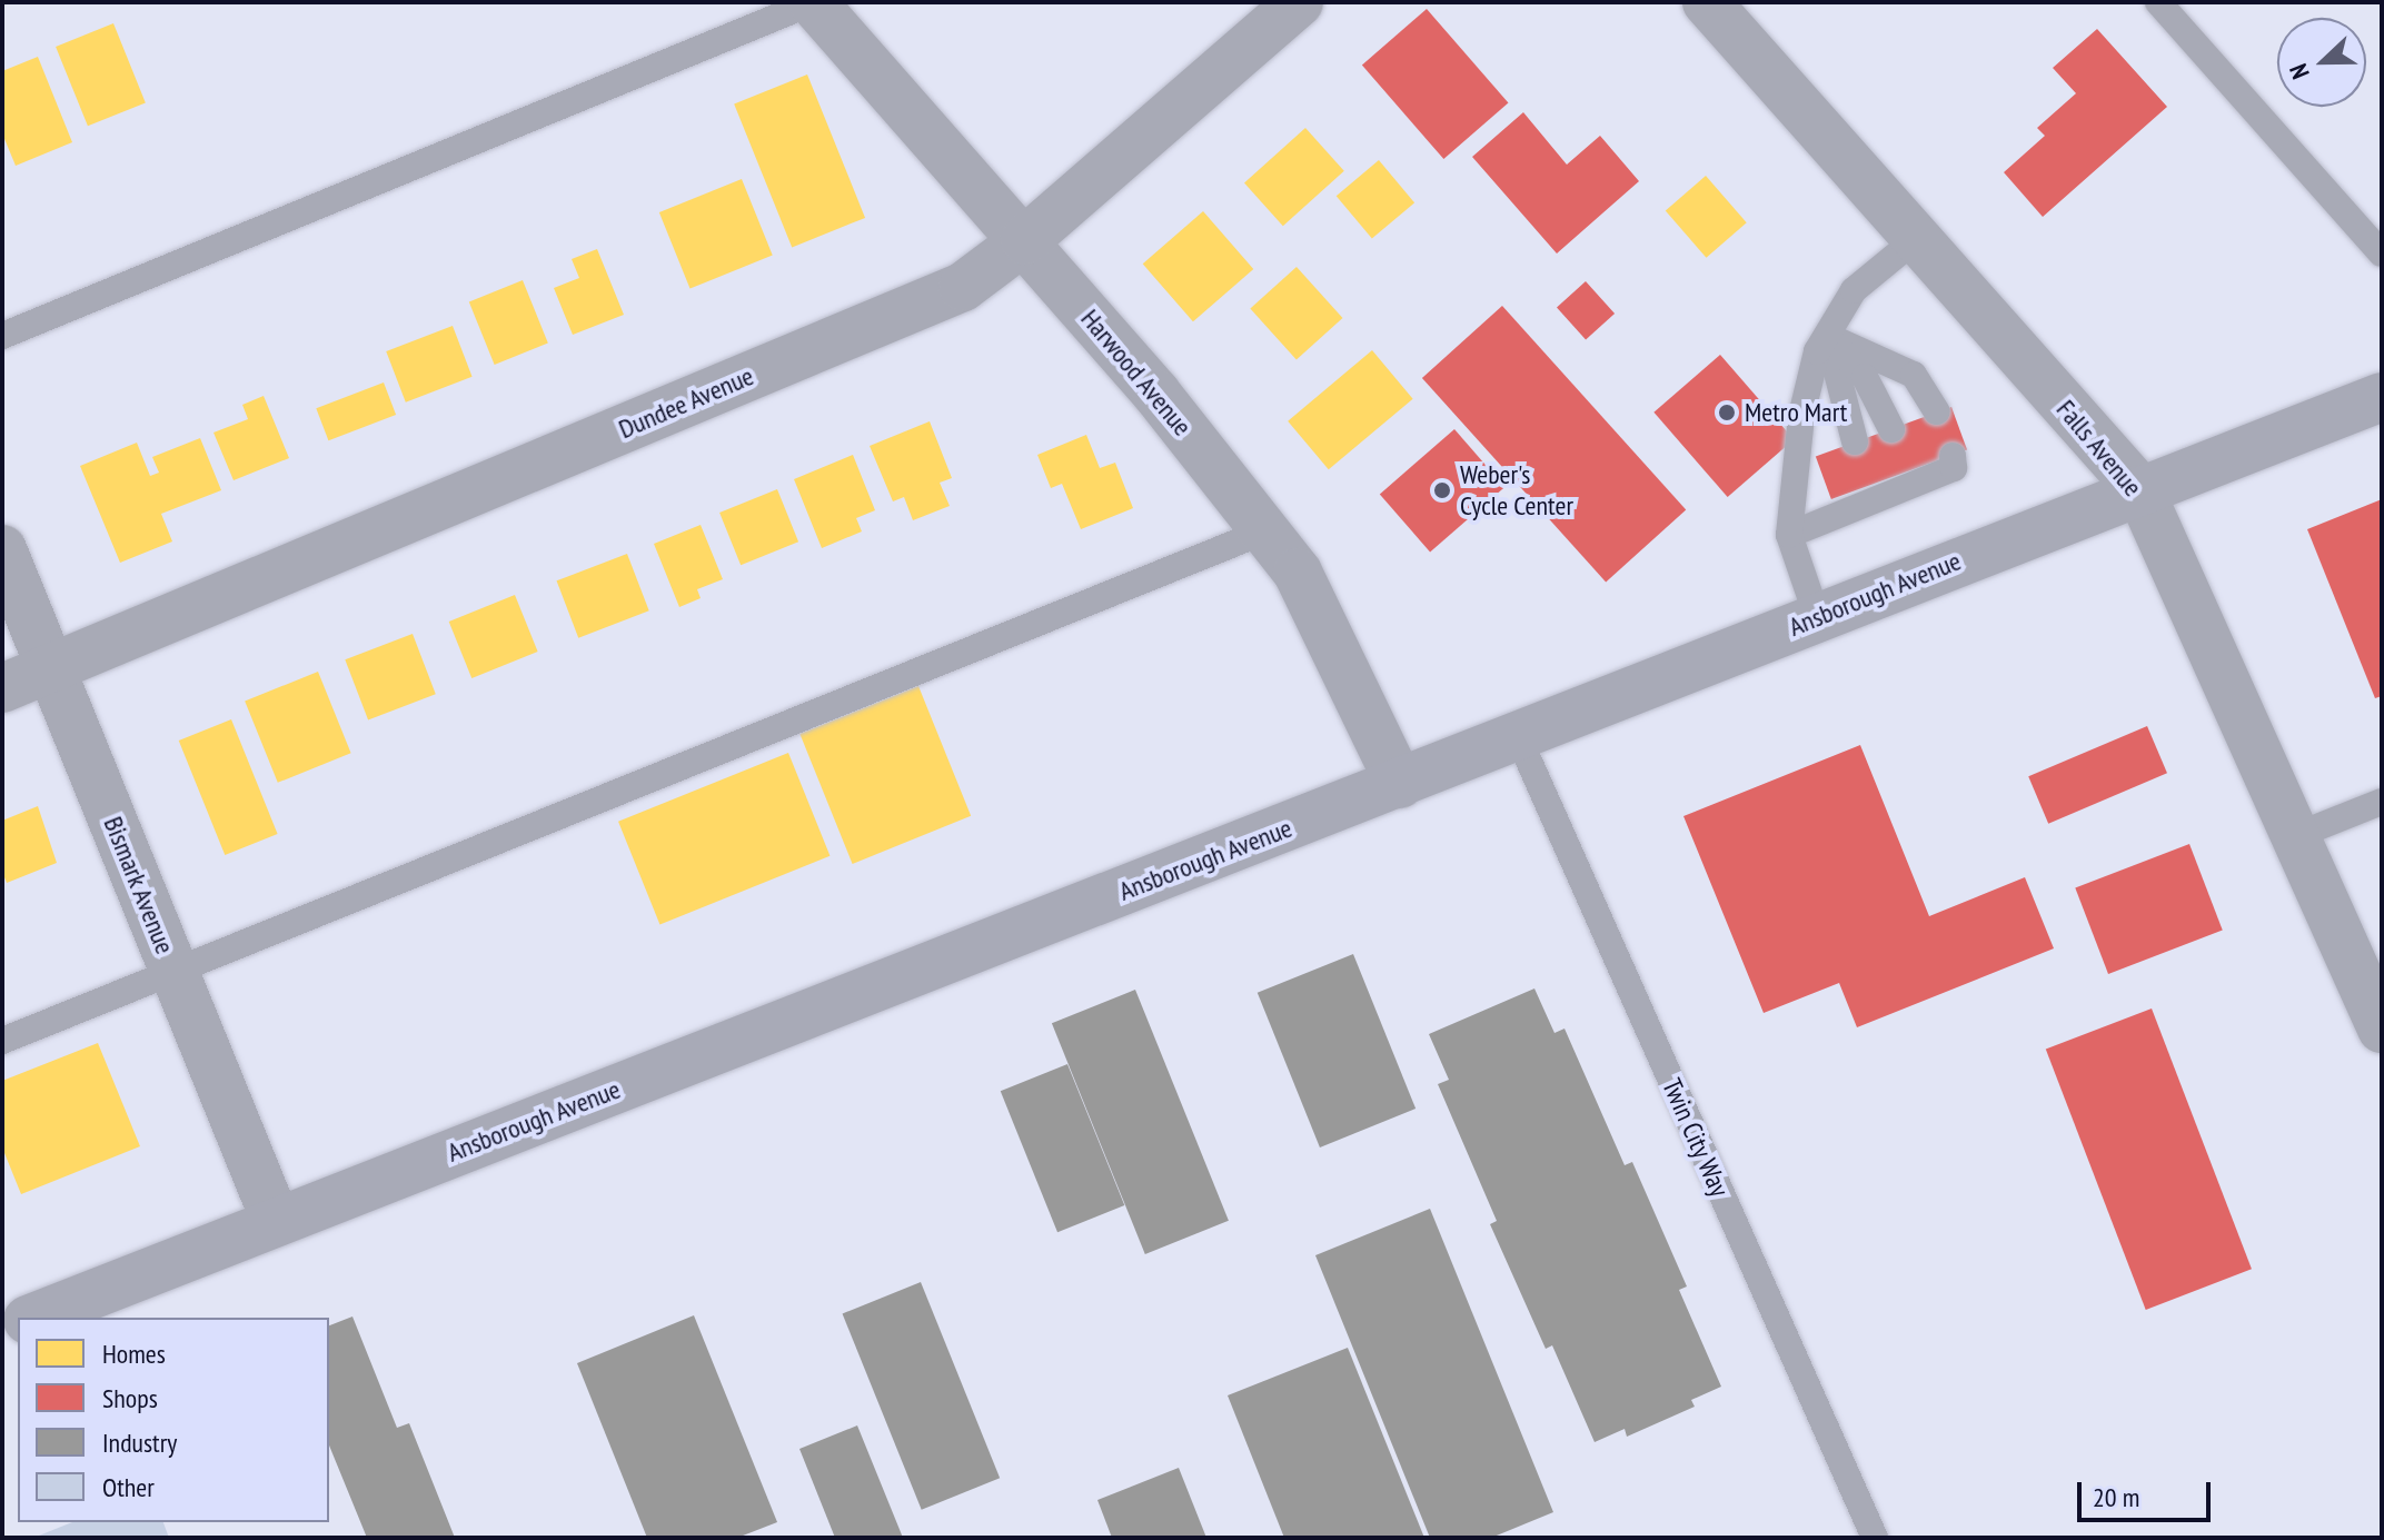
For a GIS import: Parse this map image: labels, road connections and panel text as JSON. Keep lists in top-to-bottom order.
{
  "streets": {
    "main road": ["Ansborough Avenue"],
    "street": [
      "Harwood Avenue",
      "Dundee Avenue",
      "Falls Avenue",
      "Bismark Avenue"
    ],
    "lane": ["Twin City Way"]
  },
  "crossings": [
    ["Harwood Avenue", "Dundee Avenue"],
    ["Harwood Avenue", "Ansborough Avenue"],
    ["Dundee Avenue", "Bismark Avenue"],
    ["Falls Avenue", "Ansborough Avenue"],
    ["Ansborough Avenue", "Bismark Avenue"],
    ["Ansborough Avenue", "Twin City Way"]
  ],
  "places": ["Metro Mart", "Weber's Cycle Center"],
  "legend": [
    "Homes",
    "Shops",
    "Industry",
    "Other"
  ],
  "scale_bar": "20 m",
  "north": "left"
}
